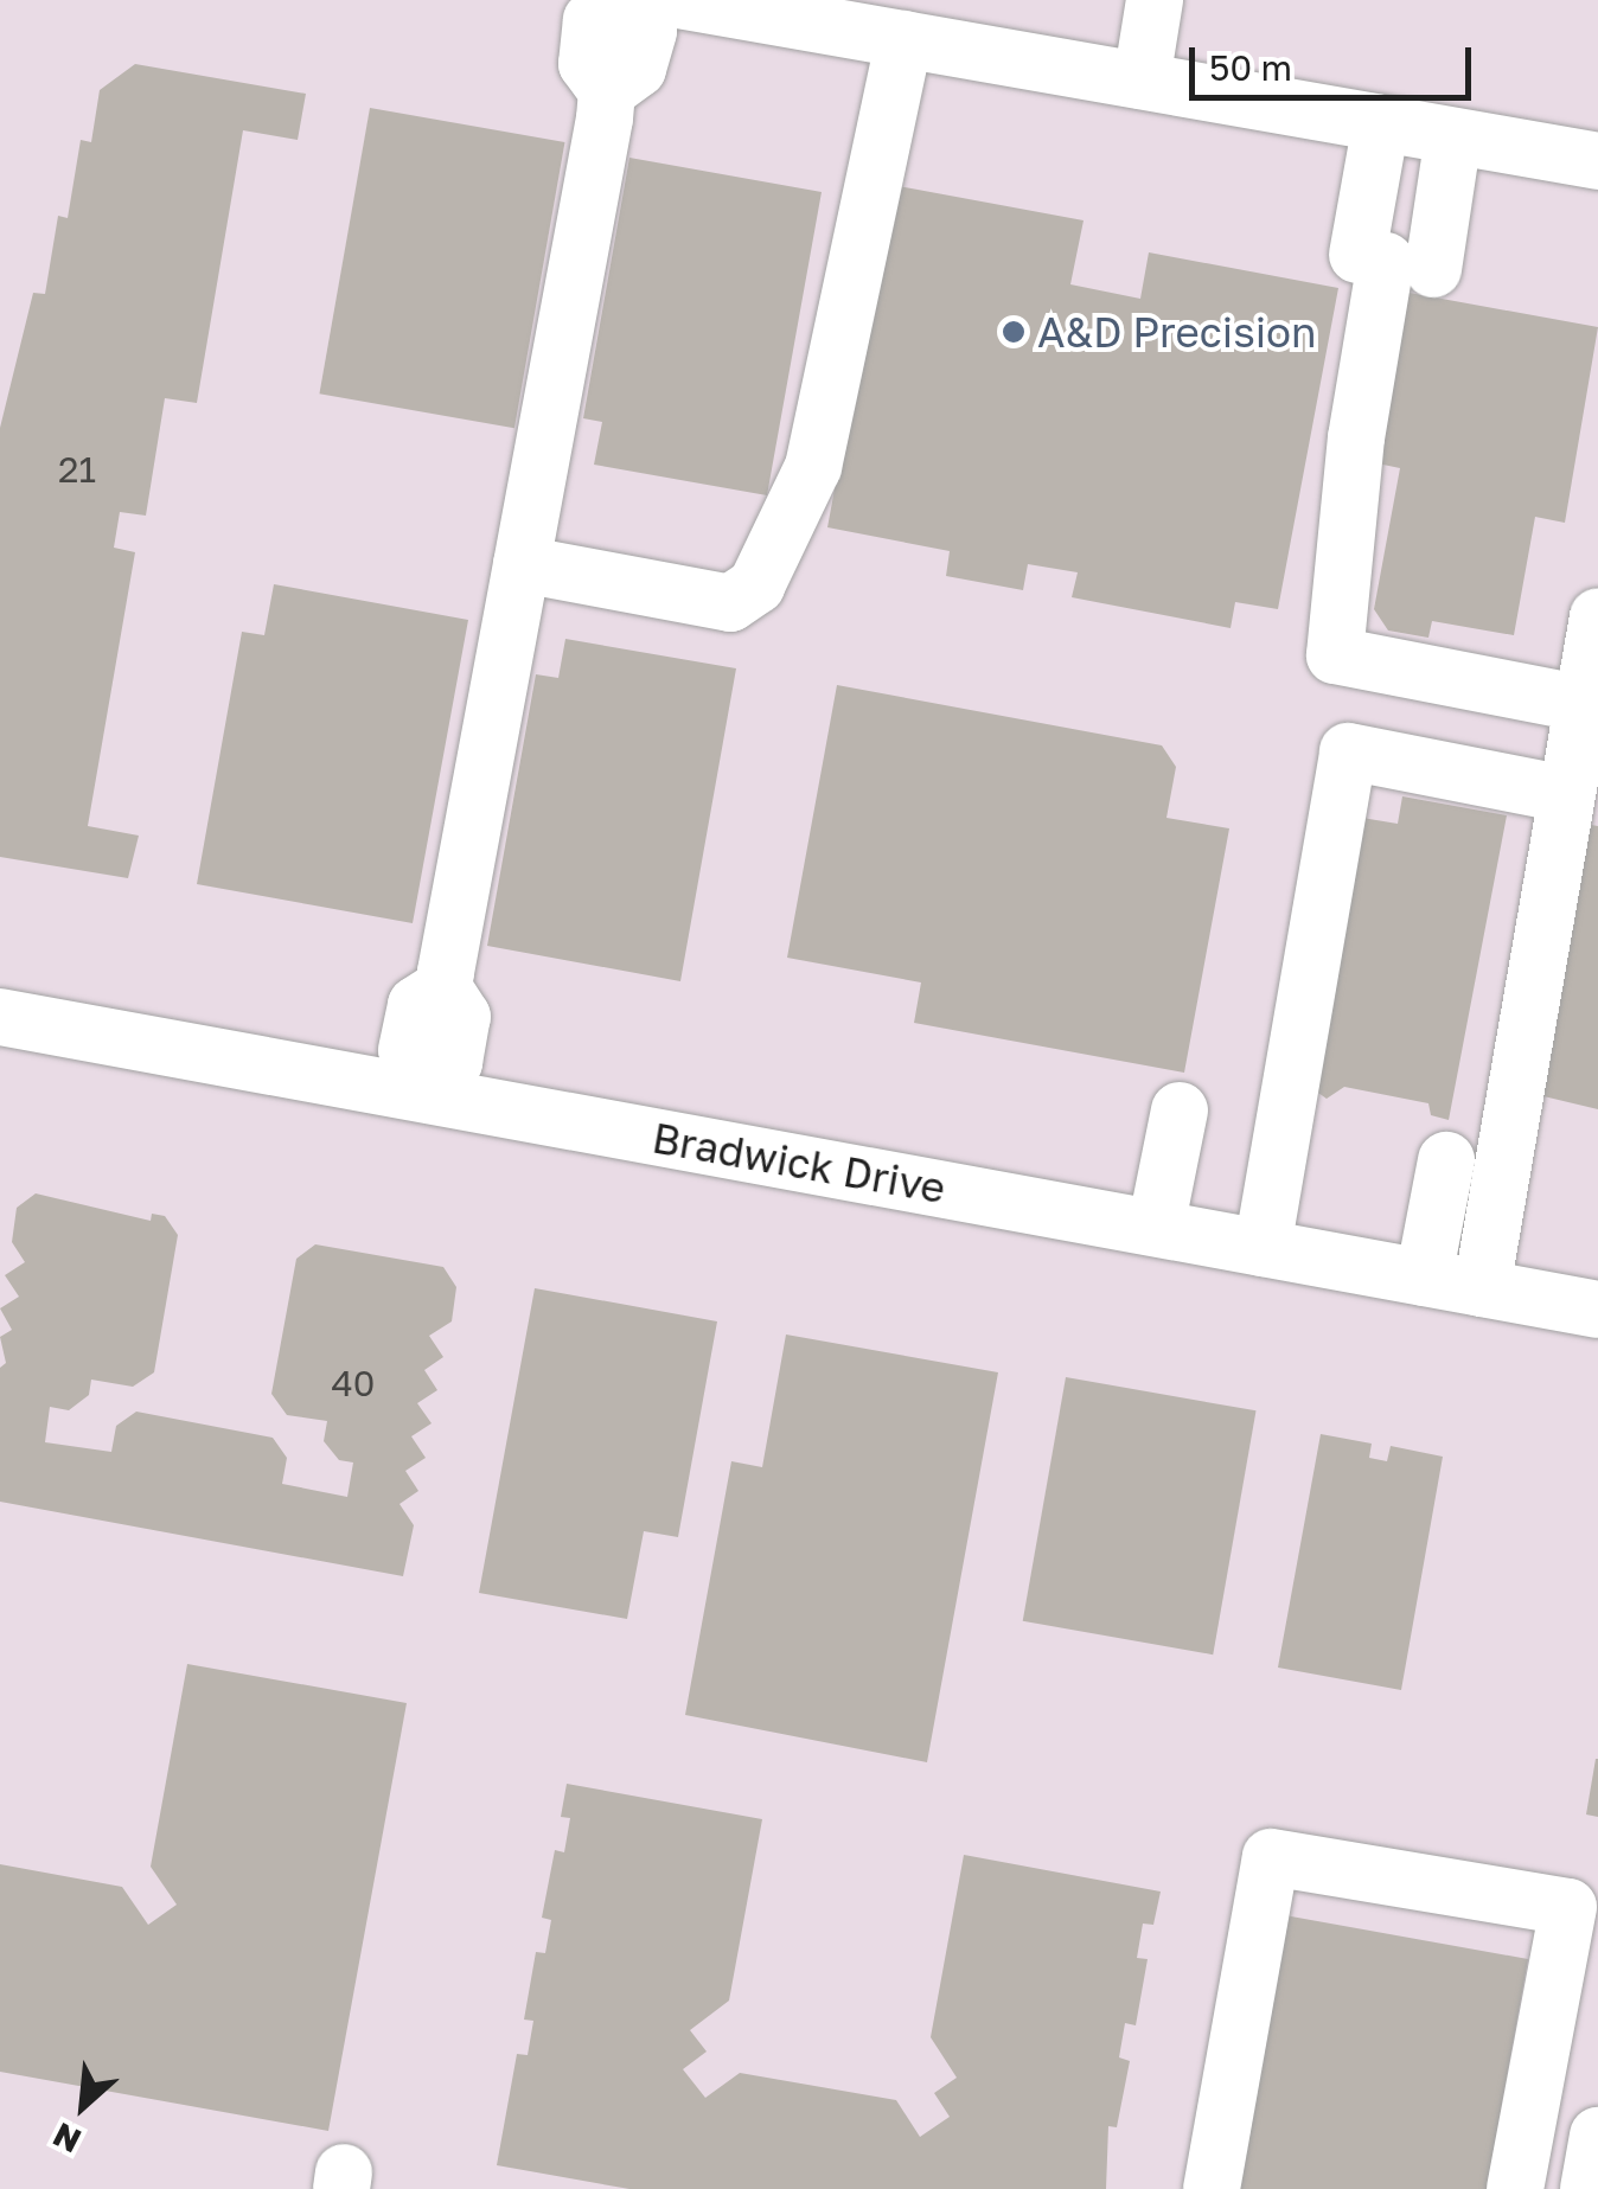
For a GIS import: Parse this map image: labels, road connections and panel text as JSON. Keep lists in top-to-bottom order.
{
  "streets": {
    "street": ["Bradwick Drive"]
  },
  "places": ["A&D Precision"],
  "house_numbers": ["21", "40"],
  "scale_bar": "50 m",
  "north": "bottom left"
}
